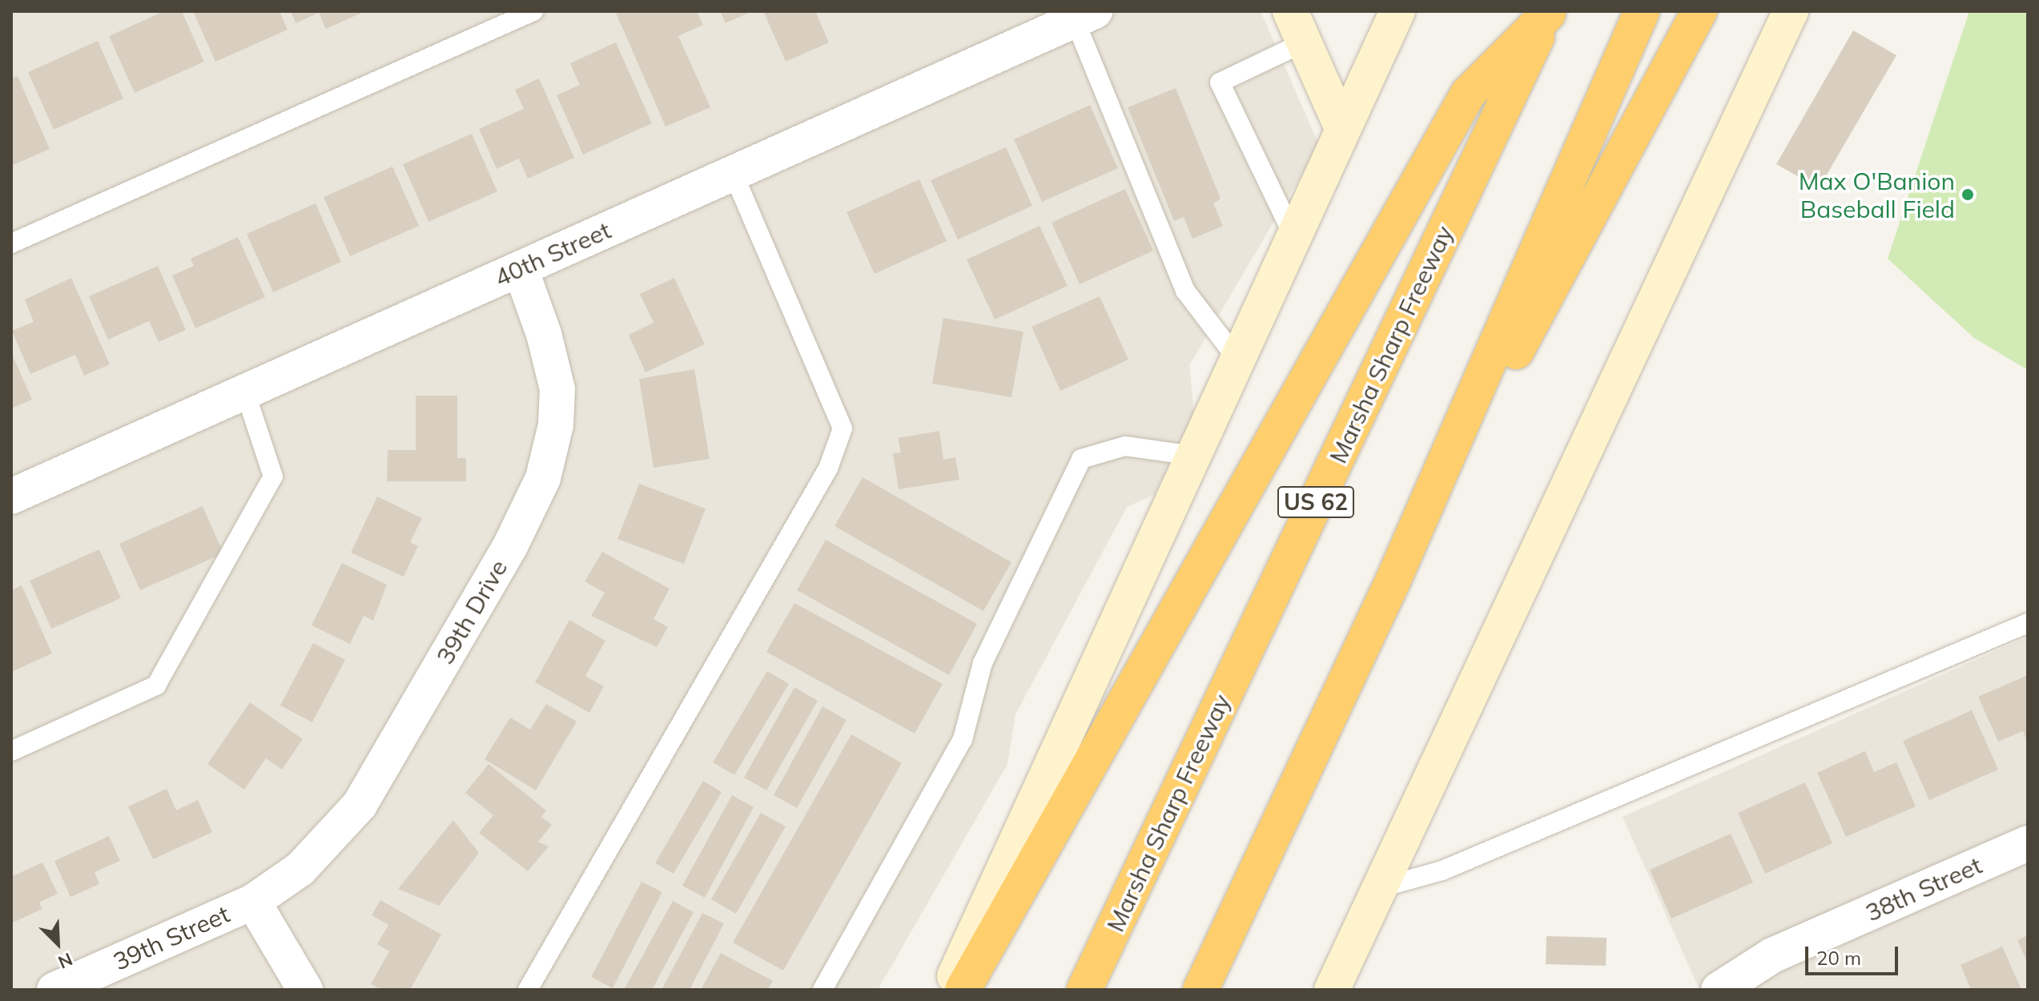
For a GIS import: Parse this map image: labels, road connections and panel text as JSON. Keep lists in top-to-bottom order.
{
  "streets": {
    "highway": ["Marsha Sharp Freeway", "US 62"],
    "street": [
      "40th Street",
      "39th Drive",
      "38th Street",
      "39th Street"
    ]
  },
  "crossings": [
    ["40th Street", "39th Drive"],
    ["39th Drive", "39th Street"]
  ],
  "places": ["Max O'Banion Baseball Field"],
  "scale_bar": "20 m",
  "north": "bottom right"
}
